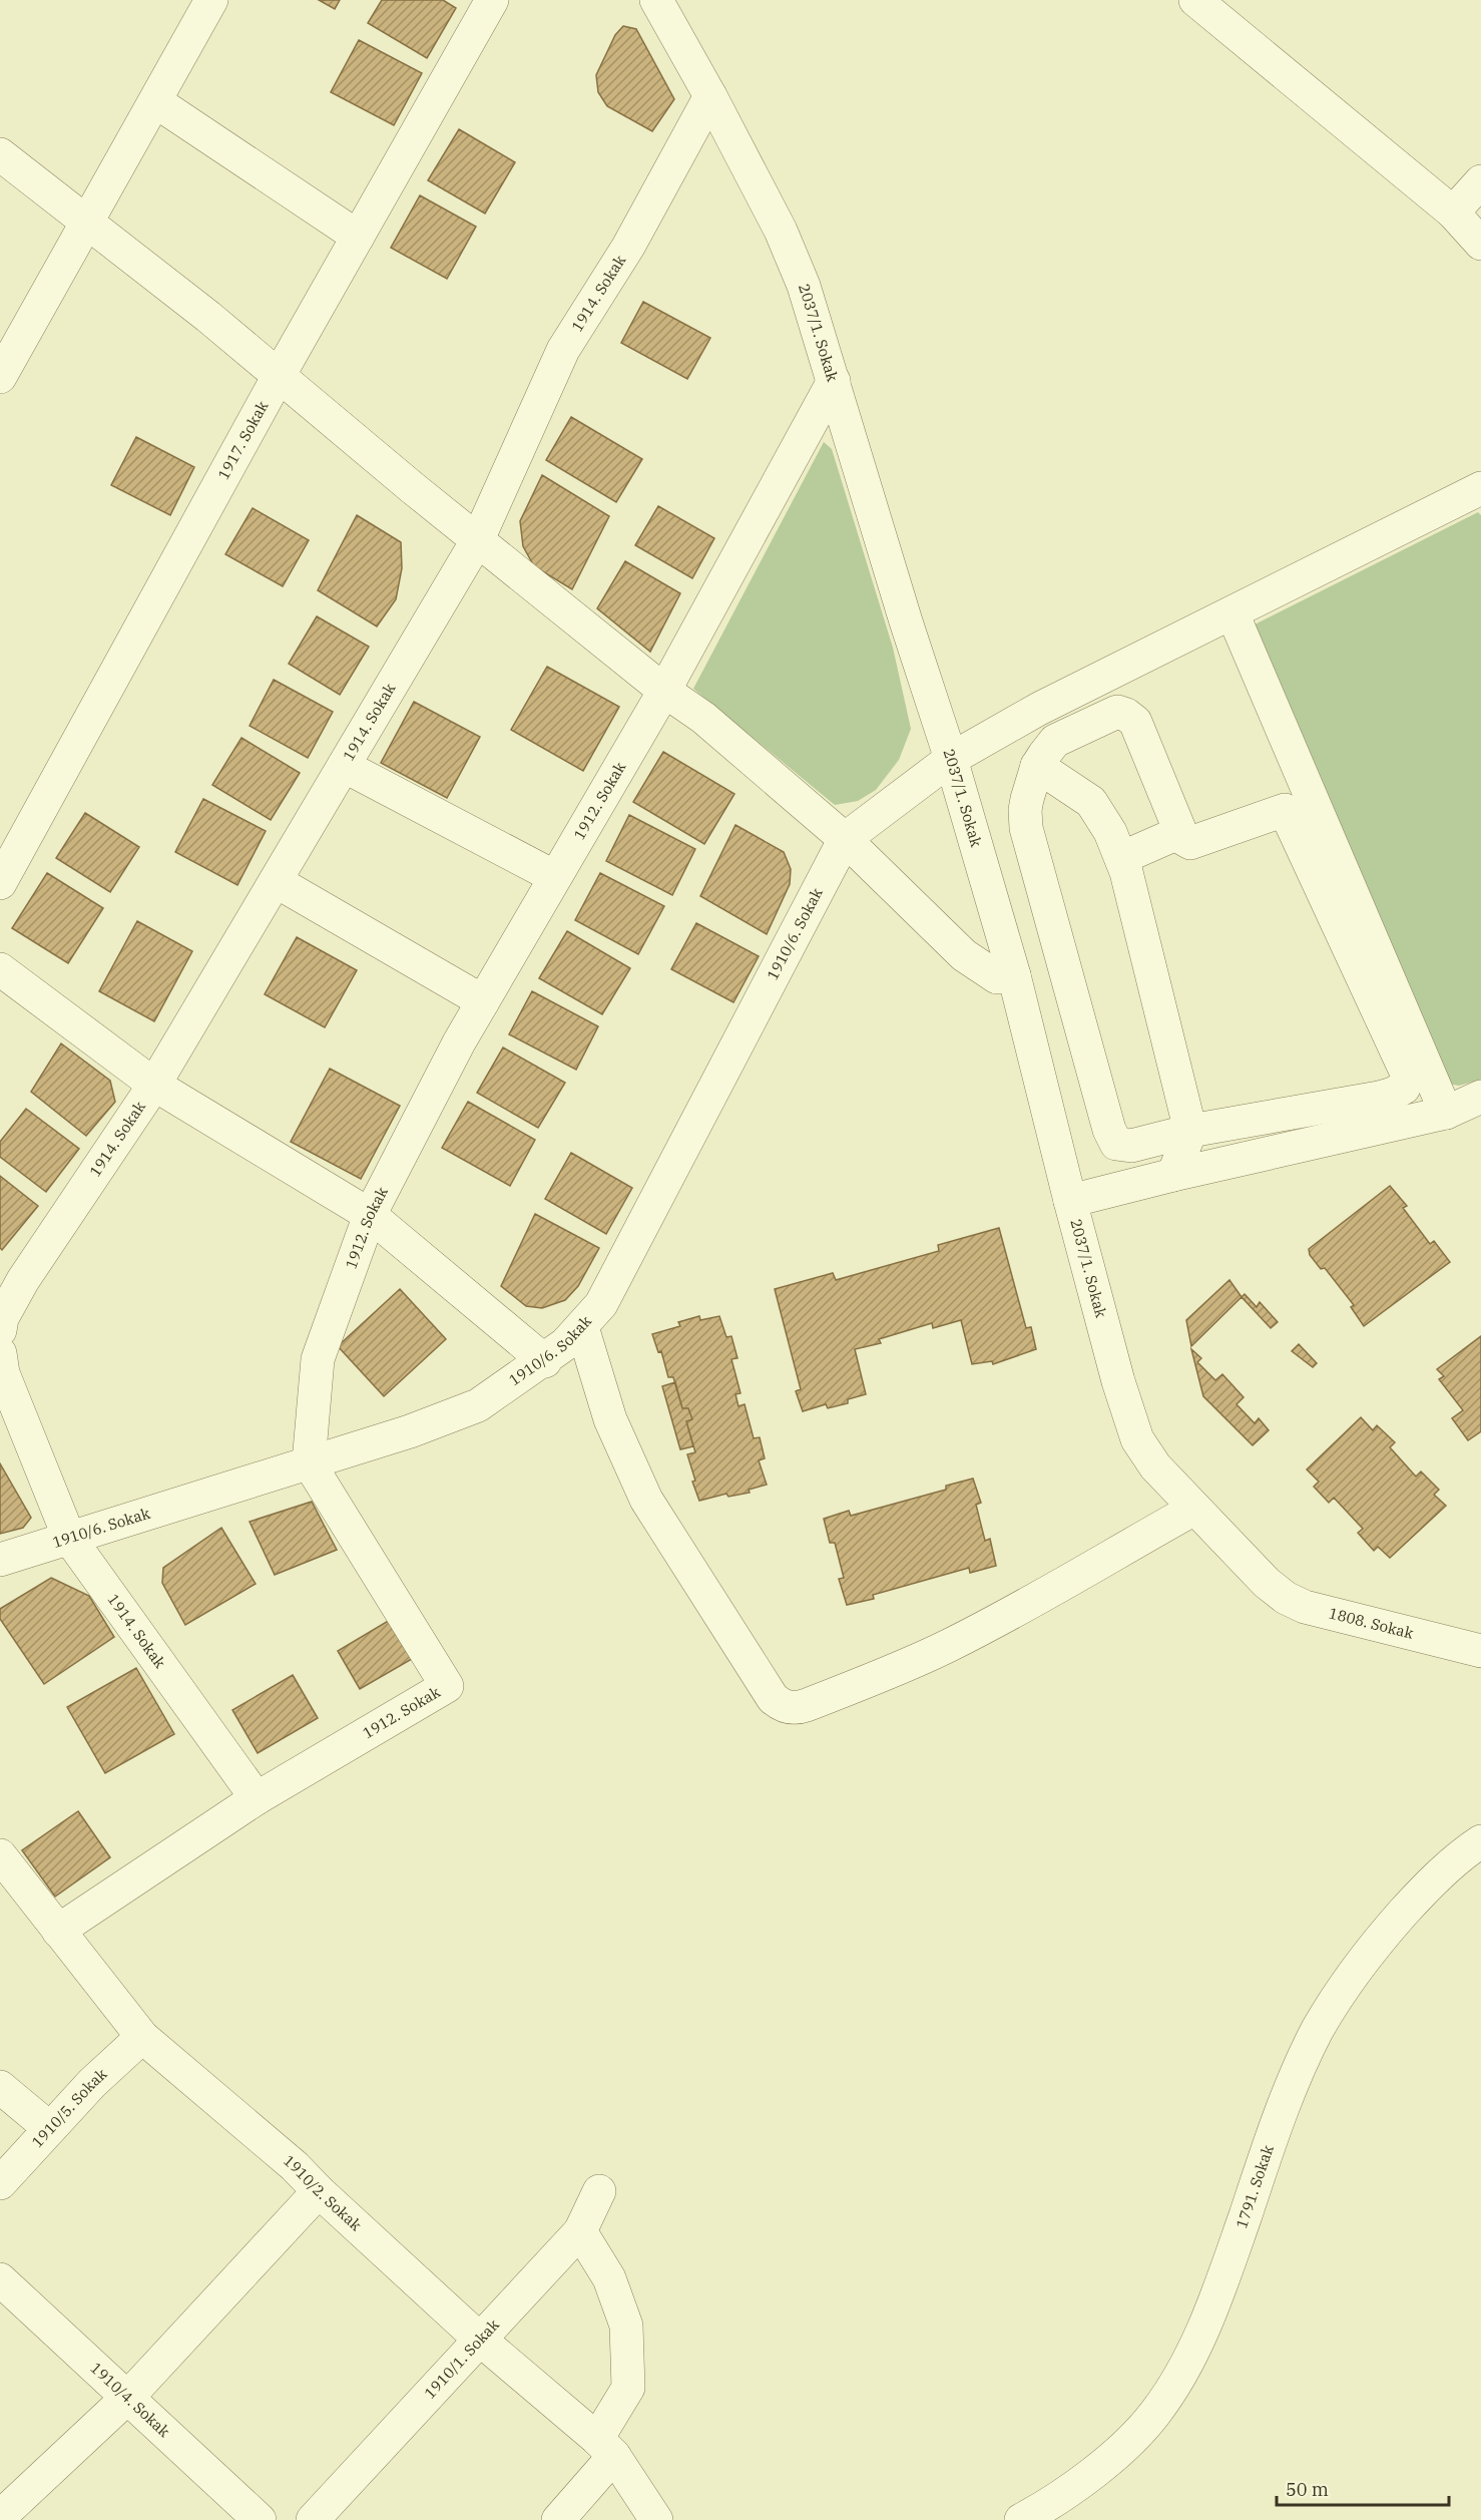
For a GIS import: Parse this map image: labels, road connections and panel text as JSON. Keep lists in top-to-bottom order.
{
  "streets": {
    "street": [
      "1914. Sokak",
      "2037/1. Sokak",
      "1917. Sokak",
      "1912. Sokak",
      "1910/6. Sokak",
      "1808. Sokak",
      "1910/5. Sokak",
      "1791. Sokak",
      "1910/2. Sokak",
      "1910/1. Sokak",
      "1910/4. Sokak"
    ]
  },
  "crossings": [
    ["1914. Sokak", "2037/1. Sokak"],
    ["1914. Sokak", "1912. Sokak"],
    ["1914. Sokak", "1910/6. Sokak"],
    ["2037/1. Sokak", "1912. Sokak"],
    ["2037/1. Sokak", "1808. Sokak"],
    ["1912. Sokak", "1910/6. Sokak"],
    ["1912. Sokak", "1910/2. Sokak"],
    ["1910/5. Sokak", "1910/2. Sokak"],
    ["1910/2. Sokak", "1910/1. Sokak"]
  ],
  "scale_bar": "50 m"
}
